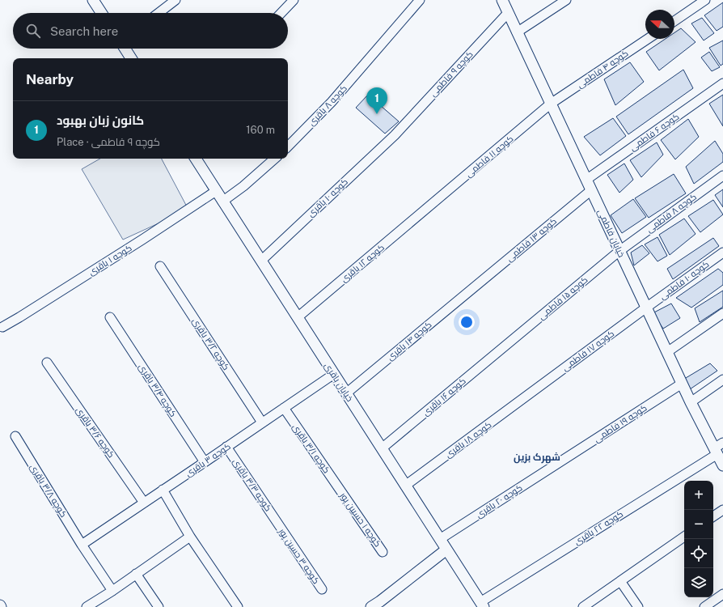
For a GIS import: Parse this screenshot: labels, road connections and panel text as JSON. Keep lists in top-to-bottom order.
{
  "streets": {
    "street": [
      "کوچه ۴ فاطمی",
      "کوچه ۹ فاطمی",
      "کوچه ۸ باقری",
      "کوچه ۶ فاطمی",
      "کوچه ۱۱ فاطمی",
      "کوچه ۱۰ باقری",
      "کوچه ۸ فاطمی",
      "خیابان فاطمی",
      "کوچه ۱۳ فاطمی",
      "کوچه ۱ باقری",
      "کوچه ۱۲ باقری",
      "کوچه ۱۰ فاطمی",
      "کوچه ۱۵ فاطمی",
      "کوچه ۱۴ باقری",
      "کوچه ۳/۲ باقری",
      "کوچه ۱۷ فاطمی",
      "خیابان باقری",
      "کوچه ۳/۴ باقری",
      "کوچه ۱۶ باقری",
      "کوچه ۱۹ فاطمی",
      "کوچه ۳/۶ باقری",
      "کوچه ۱۸ باقری",
      "کوچه ۳/۱ باقری",
      "کوچه ۳ باقری",
      "کوچه ۳/۳ باقری",
      "کوچه ۳/۸ باقری",
      "کوچه ۲۰ باقری",
      "کوچه ۱ حسیین پور",
      "کوچه ۲۲ باقری",
      "کوچه ۳ حسین پور"
    ]
  },
  "crossings": [
    ["کوچه ۴ فاطمی", "کوچه ۱۱ فاطمی"],
    ["کوچه ۴ فاطمی", "خیابان فاطمی"],
    ["کوچه ۹ فاطمی", "کوچه ۱۰ باقری"],
    ["کوچه ۹ فاطمی", "خیابان فاطمی"],
    ["کوچه ۶ فاطمی", "خیابان فاطمی"],
    ["کوچه ۱۱ فاطمی", "خیابان فاطمی"],
    ["کوچه ۱۱ فاطمی", "کوچه ۱۲ باقری"],
    ["کوچه ۱۰ باقری", "خیابان باقری"],
    ["کوچه ۸ فاطمی", "خیابان فاطمی"],
    ["کوچه ۸ فاطمی", "کوچه ۱۵ فاطمی"],
    ["خیابان فاطمی", "کوچه ۱۳ فاطمی"],
    ["خیابان فاطمی", "کوچه ۱۰ فاطمی"],
    ["خیابان فاطمی", "کوچه ۱۵ فاطمی"],
    ["خیابان فاطمی", "کوچه ۱۷ فاطمی"],
    ["خیابان فاطمی", "کوچه ۱۹ فاطمی"],
    ["خیابان فاطمی", "کوچه ۲۲ باقری"],
    ["کوچه ۱۳ فاطمی", "کوچه ۱۴ باقری"],
    ["کوچه ۱ باقری", "خیابان باقری"],
    ["کوچه ۱۲ باقری", "خیابان باقری"],
    ["کوچه ۱۰ فاطمی", "کوچه ۱۷ فاطمی"],
    ["کوچه ۱۵ فاطمی", "کوچه ۱۶ باقری"],
    ["کوچه ۱۴ باقری", "خیابان باقری"],
    ["کوچه ۳/۲ باقری", "کوچه ۳ باقری"],
    ["کوچه ۱۷ فاطمی", "کوچه ۱۸ باقری"],
    ["خیابان باقری", "کوچه ۱۶ باقری"],
    ["خیابان باقری", "کوچه ۱۸ باقری"],
    ["خیابان باقری", "کوچه ۳ باقری"],
    ["خیابان باقری", "کوچه ۲۰ باقری"],
    ["خیابان باقری", "کوچه ۲۲ باقری"],
    ["کوچه ۳/۴ باقری", "کوچه ۳ باقری"],
    ["کوچه ۱۹ فاطمی", "کوچه ۲۰ باقری"],
    ["کوچه ۳/۶ باقری", "کوچه ۳ باقری"],
    ["کوچه ۳/۱ باقری", "کوچه ۳ باقری"],
    ["کوچه ۳/۱ باقری", "کوچه ۱ حسیین پور"],
    ["کوچه ۳ باقری", "کوچه ۳/۳ باقری"],
    ["کوچه ۳ باقری", "کوچه ۳/۸ باقری"],
    ["کوچه ۳/۳ باقری", "کوچه ۳ حسین پور"]
  ],
  "districts": ["شهرک بزین"],
  "north": "left",
  "page": {
    "search": "Search here",
    "heading": "Nearby",
    "pins": "1",
    "list": [
      {
        "mark": "1",
        "name": "کانون زبان بهبود",
        "note": "Place · کوچه ۹ فاطمی",
        "value": "160 m"
      }
    ],
    "map_buttons": ["+", "−"]
  }
}
